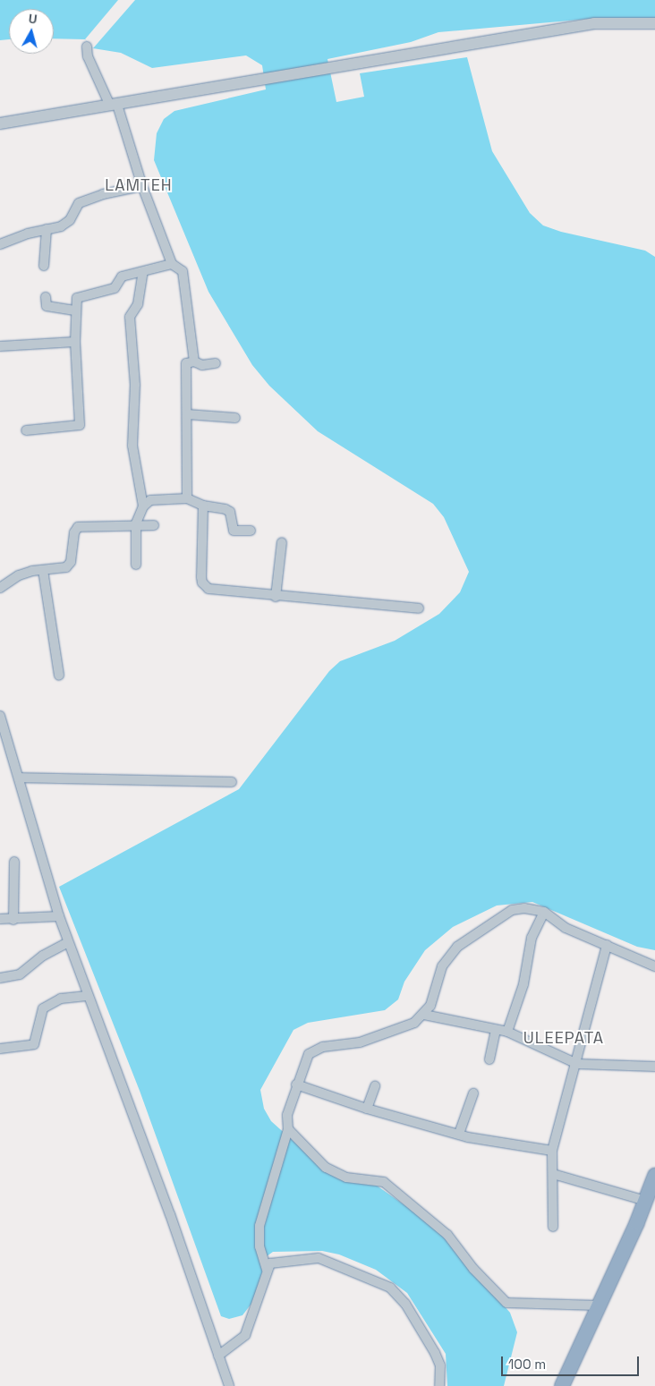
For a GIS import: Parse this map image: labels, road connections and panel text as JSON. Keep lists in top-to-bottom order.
{
  "districts": ["LAMTEH", "ULEEPATA"],
  "scale_bar": "100 m",
  "north": "top"
}
